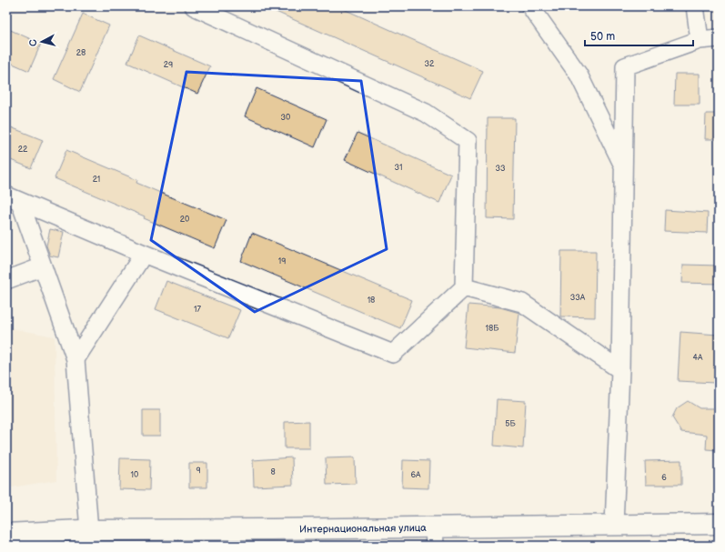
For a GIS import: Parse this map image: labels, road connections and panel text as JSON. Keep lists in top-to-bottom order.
{
  "streets": {
    "street": ["Интернациональная улица"]
  },
  "house_numbers": [
    "28",
    "32",
    "29",
    "30",
    "22",
    "31",
    "33",
    "21",
    "20",
    "19",
    "33А",
    "18",
    "17",
    "18Б",
    "4А",
    "5Б",
    "9",
    "8",
    "10",
    "6А",
    "6"
  ],
  "scale_bar": "50 m",
  "north": "left"
}
